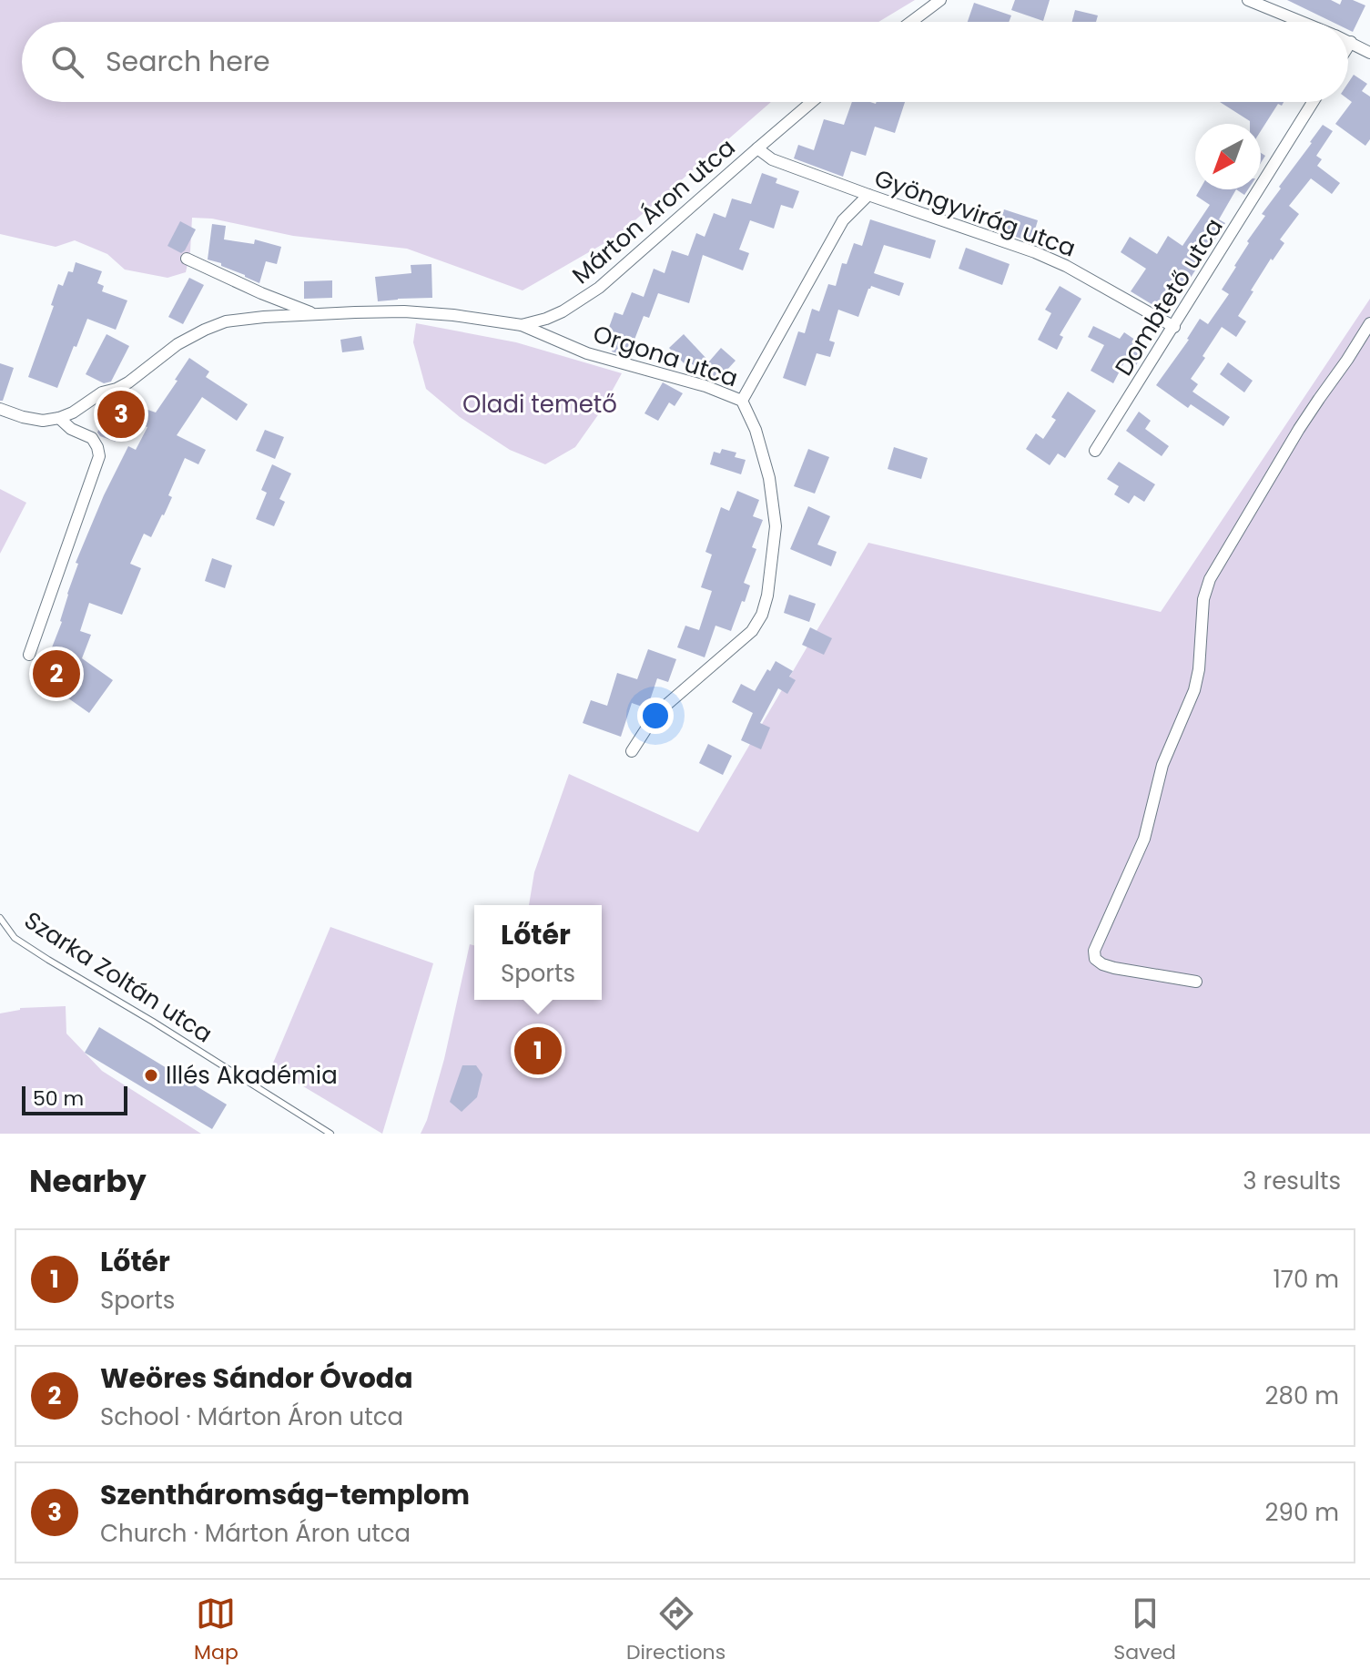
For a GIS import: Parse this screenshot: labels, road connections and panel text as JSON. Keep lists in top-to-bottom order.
{
  "streets": {
    "street": [
      "Márton Áron utca",
      "Gyöngyvirág utca",
      "Dombtető utca",
      "Orgona utca"
    ],
    "lane": ["Szarka Zoltán utca"]
  },
  "crossings": [
    ["Márton Áron utca", "Gyöngyvirág utca"],
    ["Márton Áron utca", "Orgona utca"],
    ["Gyöngyvirág utca", "Dombtető utca"]
  ],
  "parks": ["Oladi temető"],
  "places": ["Illés Akadémia"],
  "scale_bar": "50 m",
  "north": "bottom left",
  "page": {
    "search": "Search here",
    "pins": ["3", "2", "1"],
    "popup": ["Lőtér", "Sports"],
    "scale": "50 m",
    "heading": ["Nearby", "3 results"],
    "list": [
      {
        "mark": "1",
        "name": "Lőtér",
        "note": "Sports",
        "value": "170 m"
      },
      {
        "mark": "2",
        "name": "Weöres Sándor Óvoda",
        "note": "School · Márton Áron utca",
        "value": "280 m"
      },
      {
        "mark": "3",
        "name": "Szentháromság-templom",
        "note": "Church · Márton Áron utca",
        "value": "290 m"
      }
    ],
    "nav": ["Map", "Directions", "Saved"]
  }
}
